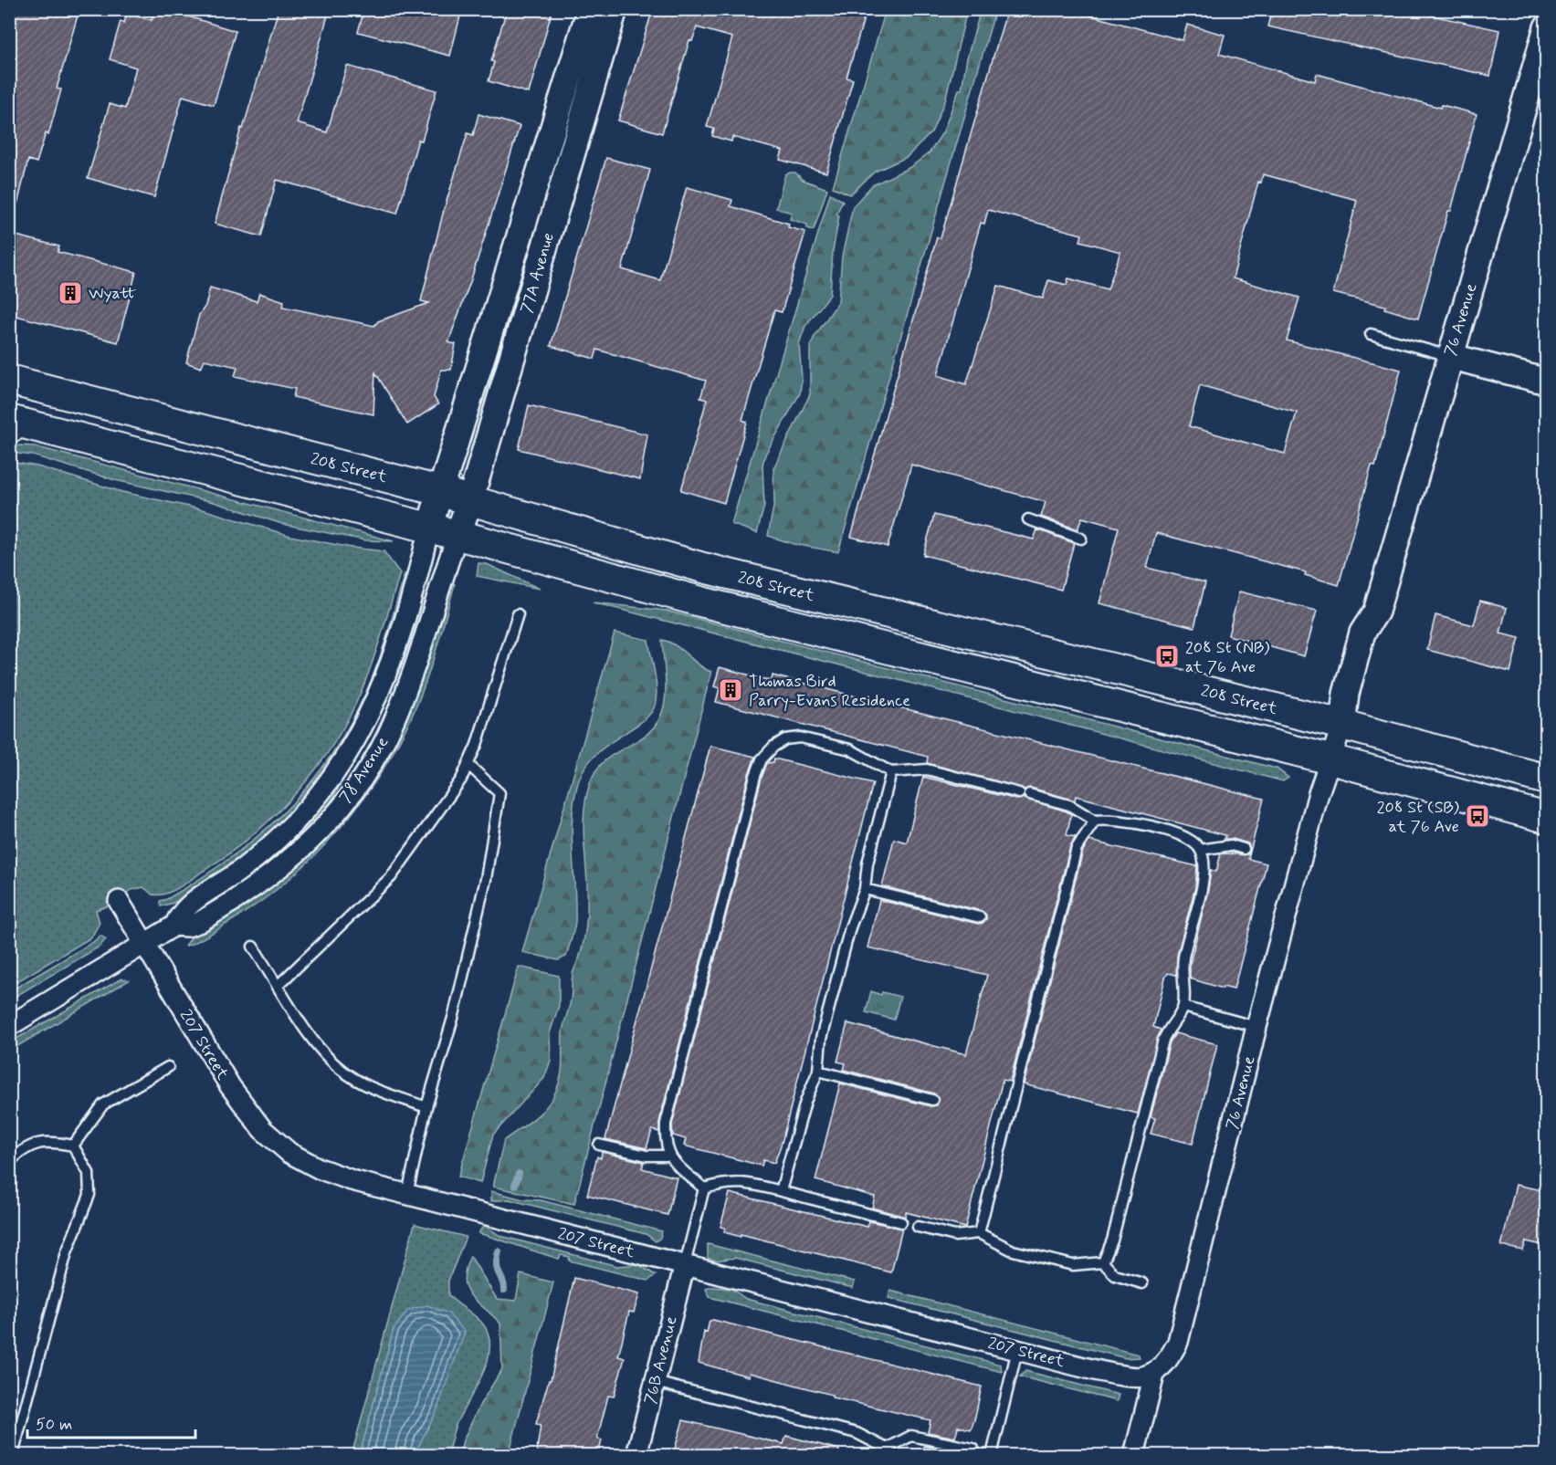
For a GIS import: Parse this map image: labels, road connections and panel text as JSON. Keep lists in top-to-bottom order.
{
  "streets": {
    "main road": ["208 Street"],
    "street": [
      "77A Avenue",
      "76 Avenue",
      "78 Avenue",
      "207 Street",
      "76B Avenue"
    ]
  },
  "crossings": [
    ["77A Avenue", "208 Street"],
    ["77A Avenue", "78 Avenue"],
    ["76 Avenue", "208 Street"],
    ["76 Avenue", "207 Street"],
    ["208 Street", "78 Avenue"],
    ["78 Avenue", "207 Street"],
    ["207 Street", "76B Avenue"]
  ],
  "places": {
    "building": ["Wyatt", "Thomas Bird Parry-Evans Residence"],
    "bus stop": ["208 St (NB) at 76 Ave", "208 St (SB) at 76 Ave"]
  },
  "scale_bar": "50 m"
}
